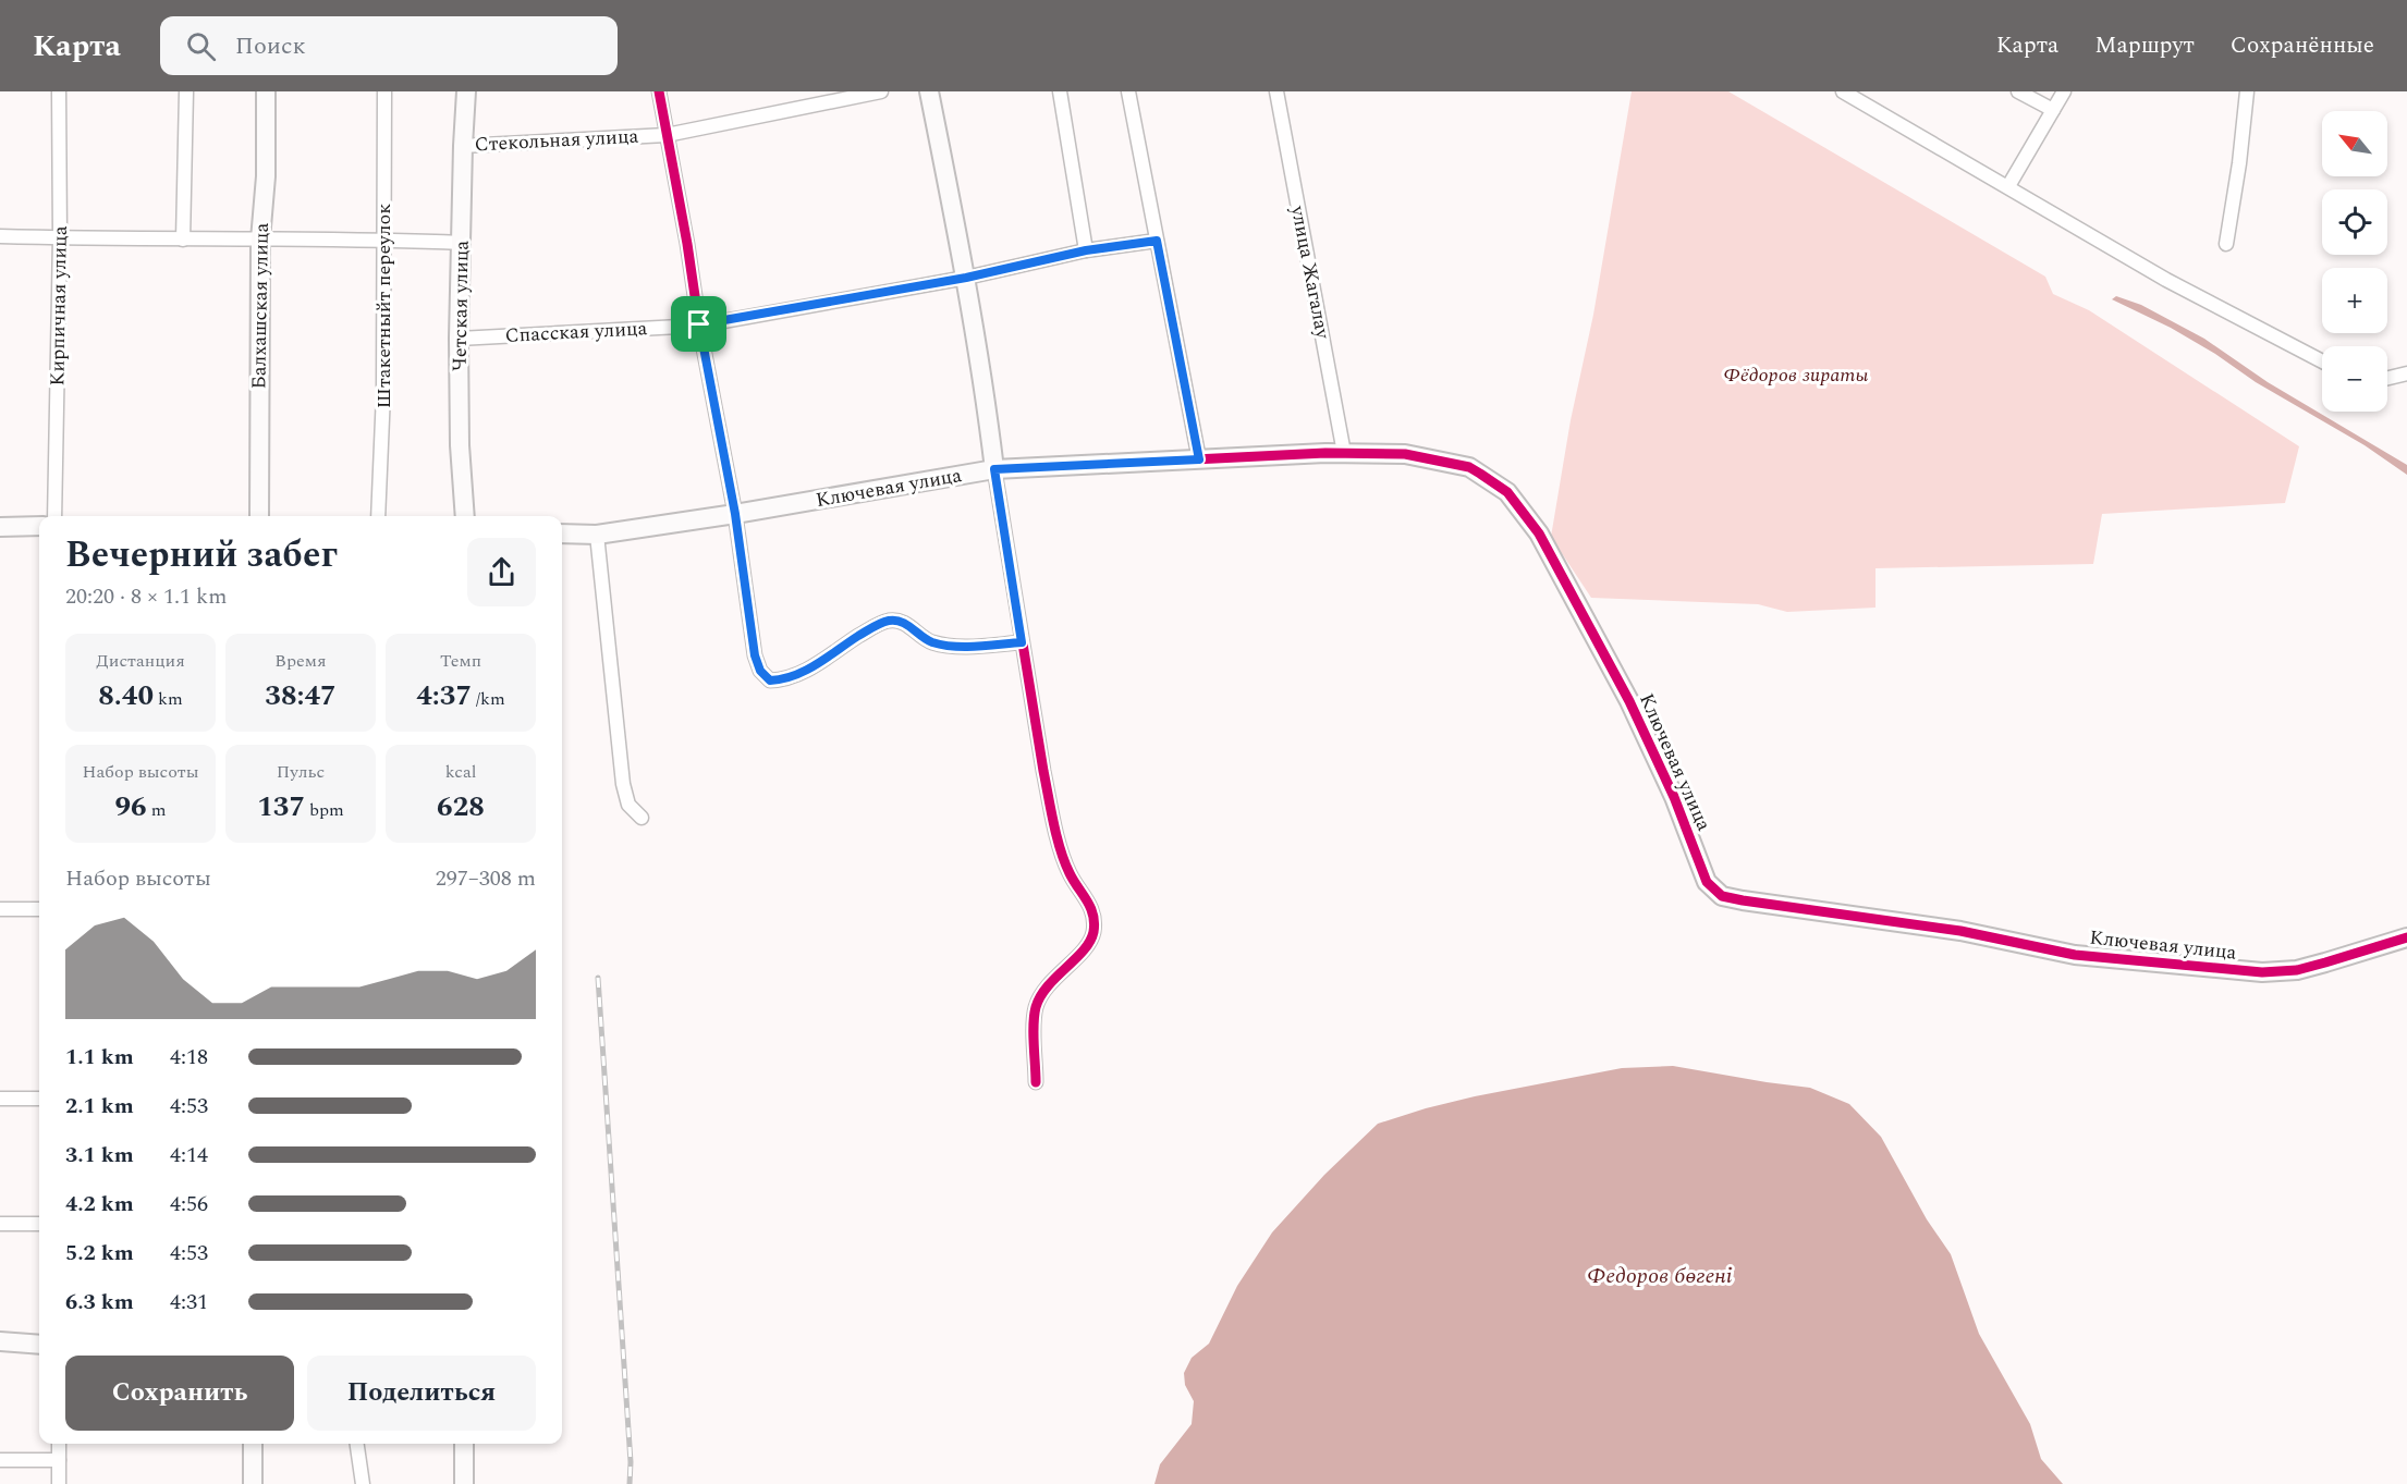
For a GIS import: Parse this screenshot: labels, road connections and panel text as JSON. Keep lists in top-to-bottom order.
{
  "streets": {
    "street": [
      "Стекольная улица",
      "улица Жагалау",
      "Кирпичная улица",
      "Балхашская улица",
      "Штакетныйт переулок",
      "Четская улица",
      "Спасская улица",
      "Ключевая улица"
    ]
  },
  "crossings": [
    ["Стекольная улица", "Четская улица"],
    ["улица Жагалау", "Ключевая улица"],
    ["Четская улица", "Спасская улица"]
  ],
  "water": ["Федоров бөгені"],
  "parks": ["Фёдоров зираты"],
  "north": "top left",
  "page": {
    "header": "Карта",
    "search": "Поиск",
    "nav": ["Карта", "Маршрут", "Сохранённые"],
    "map_buttons": ["+", "−"],
    "heading": ["Вечерний забег", "20:20 · 8 × 1.1 km"],
    "stats": [
      ["Дистанция", "8.40 km"],
      ["Время", "38:47"],
      ["Темп", "4:37 /km"],
      ["Набор высоты", "96 m"],
      ["Пульс", "137 bpm"],
      ["kcal", "628"]
    ],
    "chart": ["Набор высоты", "297–308 m"],
    "list": [
      {
        "name": "1.1 km",
        "note": "4:18"
      },
      {
        "name": "2.1 km",
        "note": "4:53"
      },
      {
        "name": "3.1 km",
        "note": "4:14"
      },
      {
        "name": "4.2 km",
        "note": "4:56"
      },
      {
        "name": "5.2 km",
        "note": "4:53"
      },
      {
        "name": "6.3 km",
        "note": "4:31"
      }
    ],
    "buttons": ["Сохранить", "Поделиться"]
  }
}
